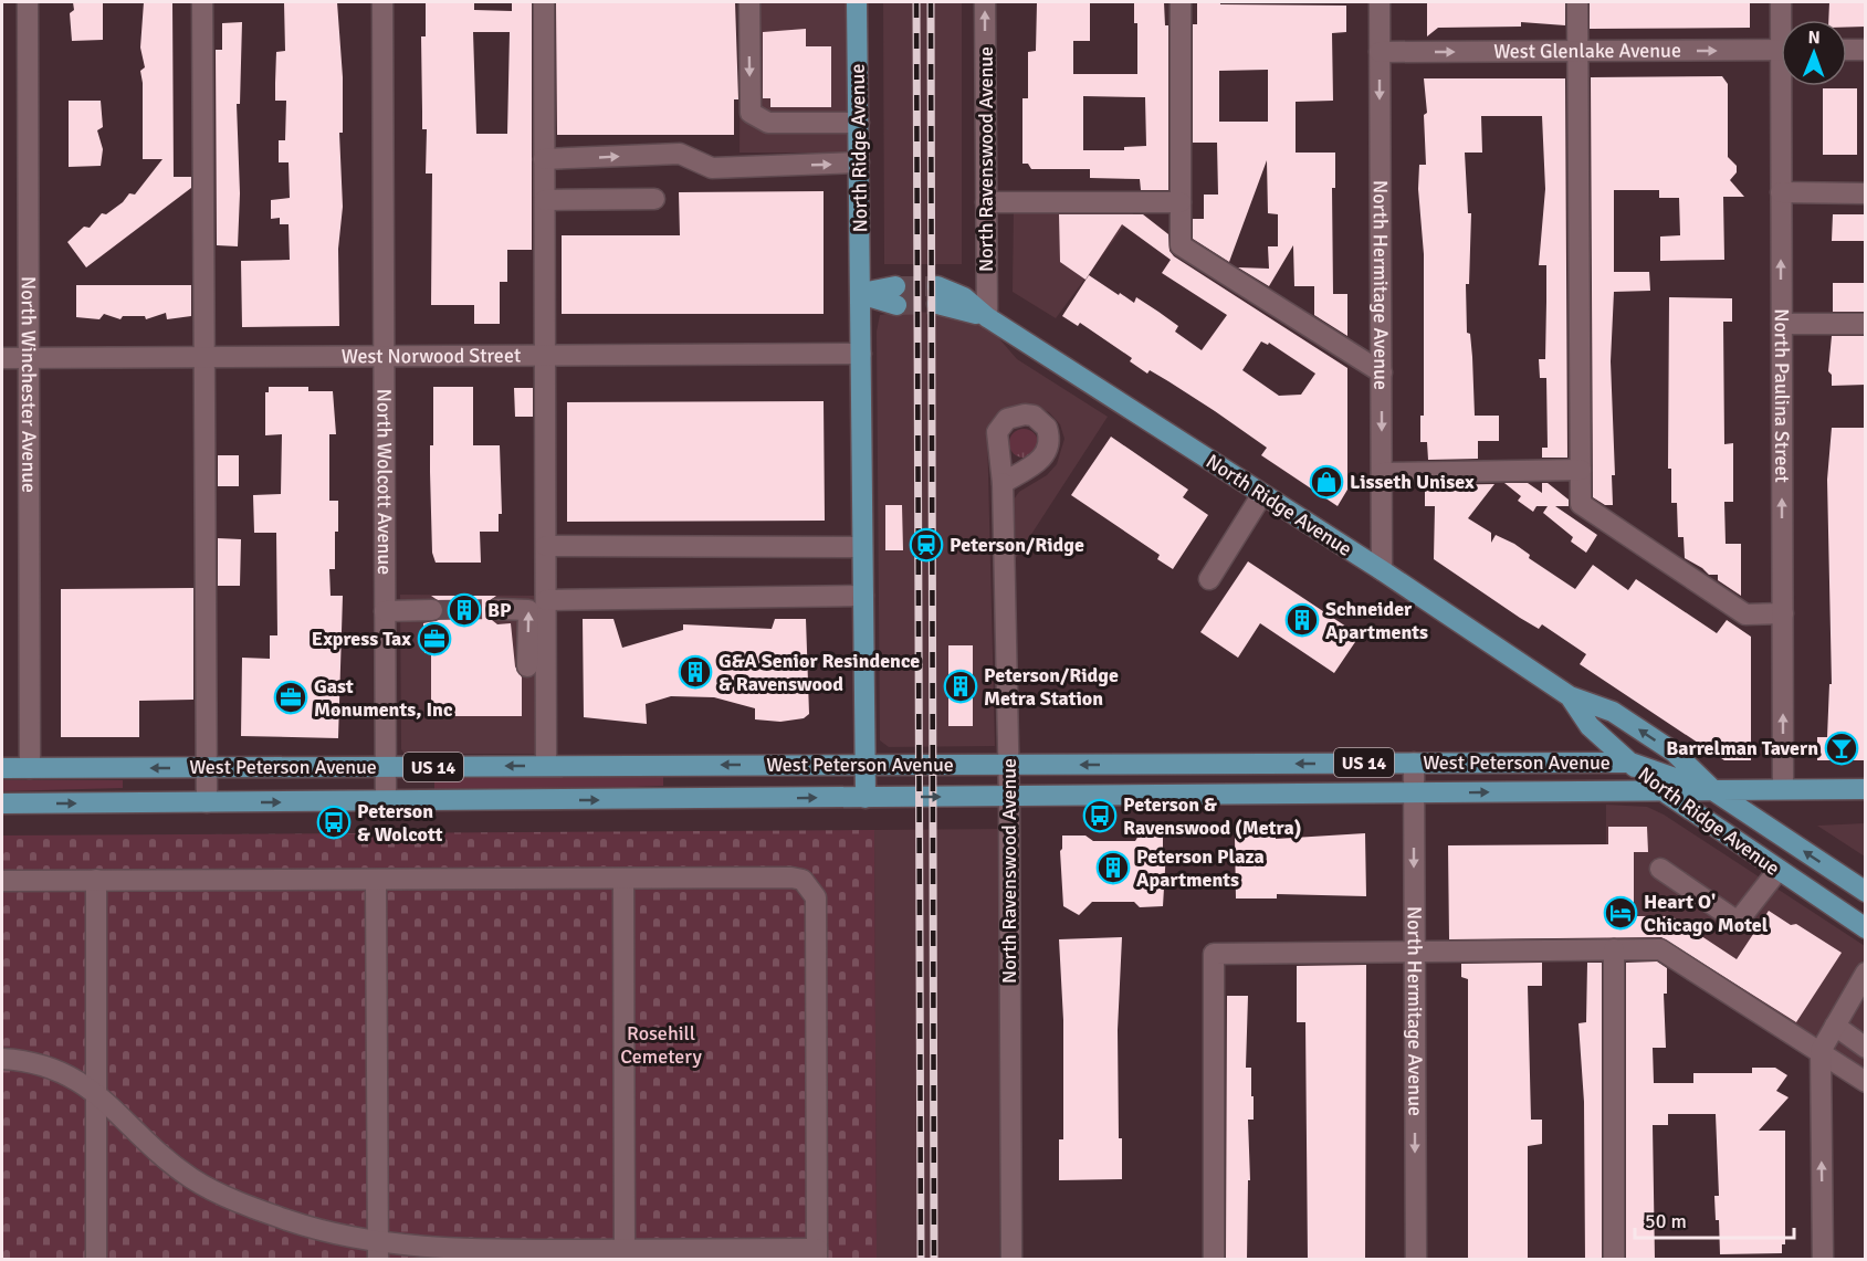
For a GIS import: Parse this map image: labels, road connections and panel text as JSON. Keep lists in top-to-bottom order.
{
  "streets": {
    "main road": ["North Ridge Avenue", "US 14", "West Peterson Avenue"],
    "street": [
      "West Glenlake Avenue",
      "North Ravenswood Avenue",
      "North Hermitage Avenue",
      "West Norwood Street",
      "North Winchester Avenue",
      "North Paulina Street",
      "North Wolcott Avenue"
    ]
  },
  "crossings": [
    ["West Glenlake Avenue", "North Hermitage Avenue"],
    ["North Ridge Avenue", "North Ravenswood Avenue"],
    ["North Ridge Avenue", "North Hermitage Avenue"],
    ["North Ridge Avenue", "West Peterson Avenue"],
    ["North Ravenswood Avenue", "West Peterson Avenue"],
    ["North Hermitage Avenue", "West Peterson Avenue"],
    ["West Norwood Street", "North Winchester Avenue"],
    ["West Norwood Street", "North Wolcott Avenue"],
    ["North Winchester Avenue", "West Peterson Avenue"],
    ["North Paulina Street", "West Peterson Avenue"],
    ["North Wolcott Avenue", "West Peterson Avenue"]
  ],
  "one_way": ["West Glenlake Avenue", "North Hermitage Avenue", "North Paulina Street"],
  "parks": ["Rosehill Cemetery"],
  "places": {
    "shop": ["Lisseth Unisex"],
    "station": ["Peterson/Ridge"],
    "building": [
      "BP",
      "Schneider Apartments",
      "G&A Senior Resindence & Ravenswood",
      "Peterson/Ridge Metra Station",
      "Peterson Plaza Apartments"
    ],
    "office": ["Express Tax", "Gast Monuments, Inc"],
    "bar": ["Barrelman Tavern"],
    "bus stop": ["Peterson & Ravenswood (Metra)", "Peterson & Wolcott"],
    "hotel": ["Heart O' Chicago Motel"]
  },
  "scale_bar": "50 m",
  "north": "top"
}
